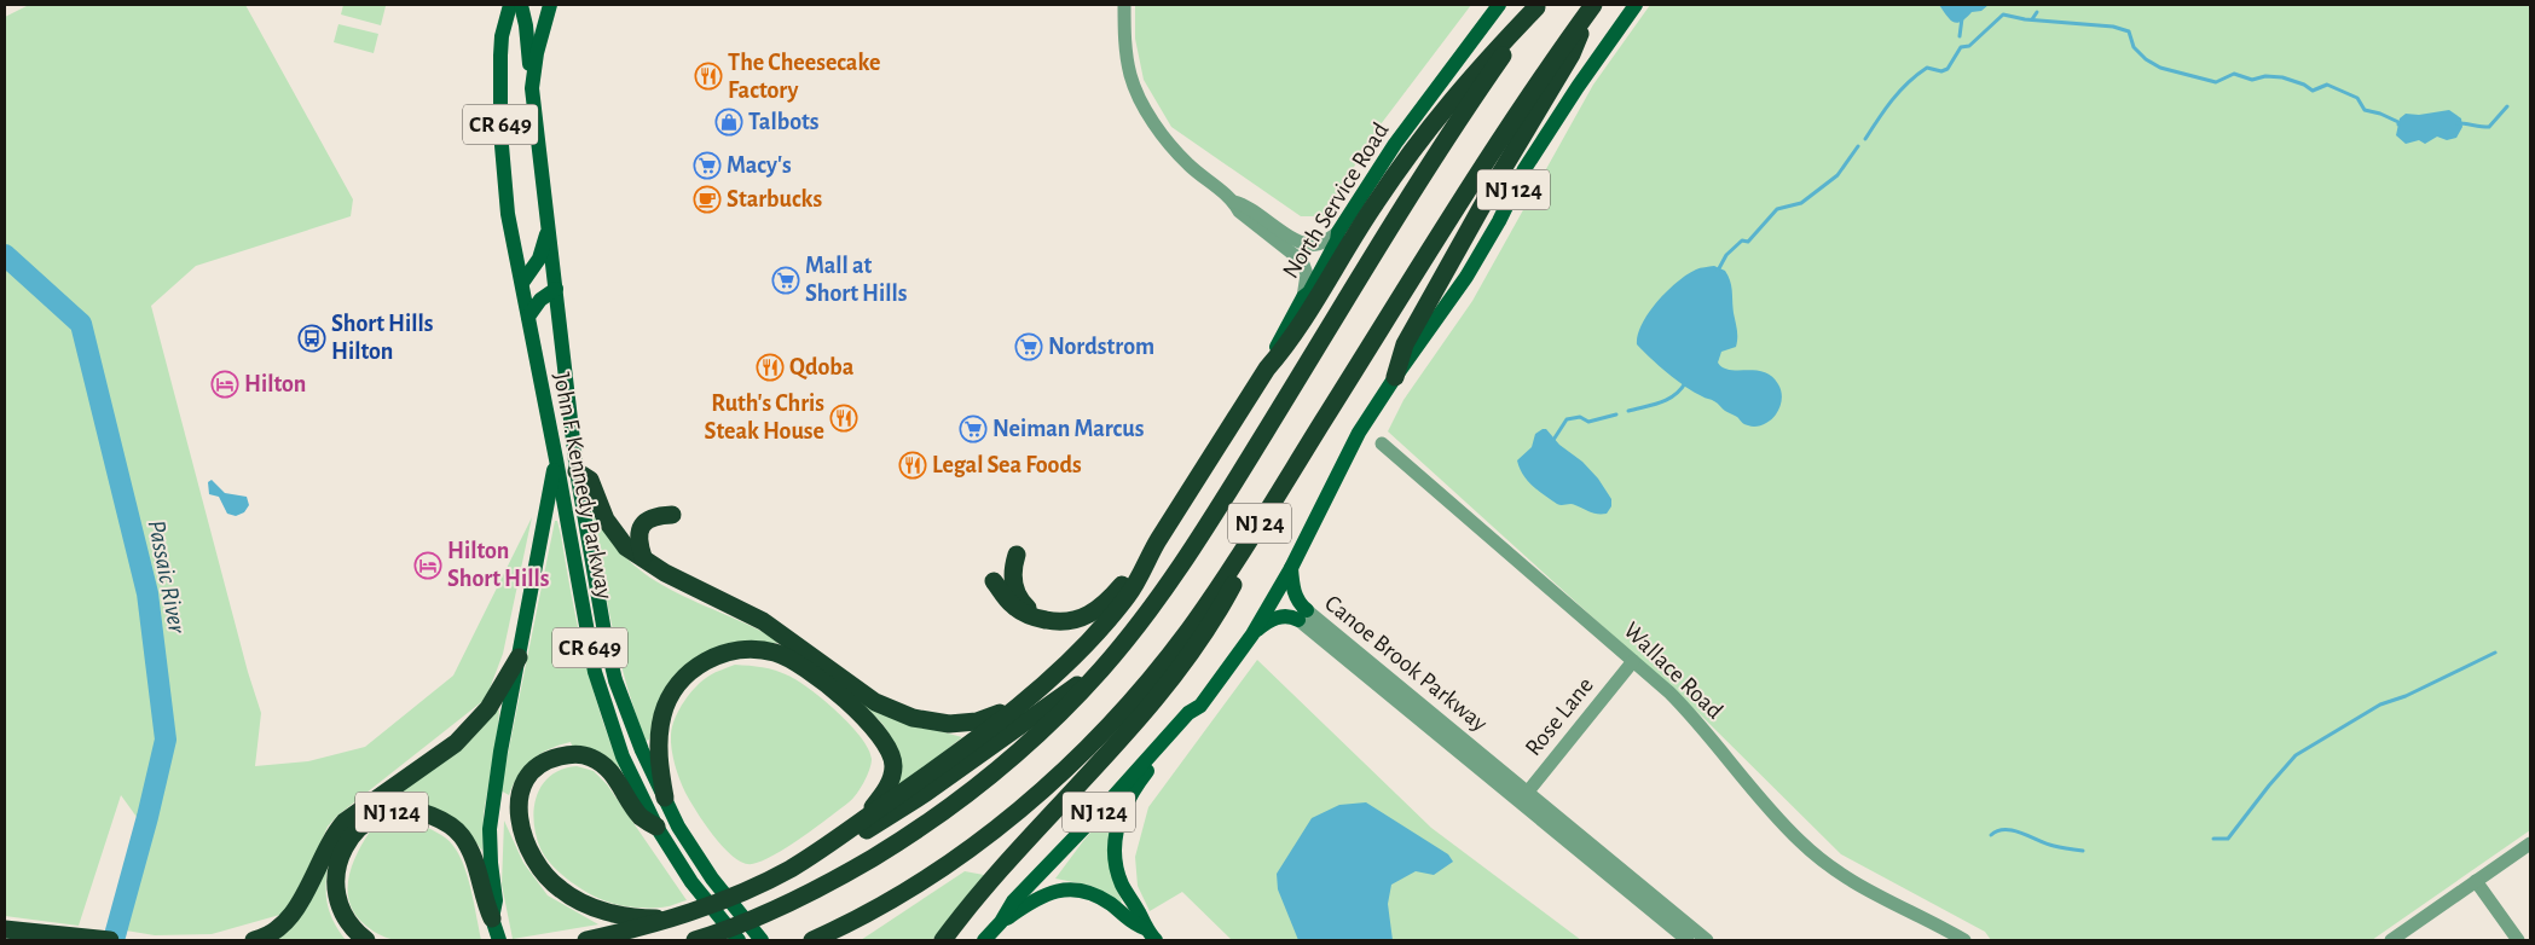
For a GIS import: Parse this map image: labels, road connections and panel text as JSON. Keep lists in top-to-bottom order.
{
  "streets": {
    "highway": ["NJ 124", "NJ 24"],
    "main road": ["CR 649", "North Service Road", "John F. Kennedy Parkway"],
    "street": ["Canoe Brook Parkway", "Wallace Road", "Rose Lane"]
  },
  "crossings": [
    ["Canoe Brook Parkway", "Rose Lane"],
    ["Wallace Road", "Rose Lane"]
  ],
  "water": ["Passaic River"],
  "places": {
    "restaurant": [
      "The Cheesecake Factory",
      "Qdoba",
      "Ruth's Chris Steak House",
      "Legal Sea Foods"
    ],
    "shop": ["Talbots"],
    "supermarket": [
      "Macy's",
      "Mall at Short Hills",
      "Nordstrom",
      "Neiman Marcus"
    ],
    "cafe": ["Starbucks"],
    "bus stop": ["Short Hills Hilton"],
    "hotel": ["Hilton", "Hilton Short Hills"]
  }
}
